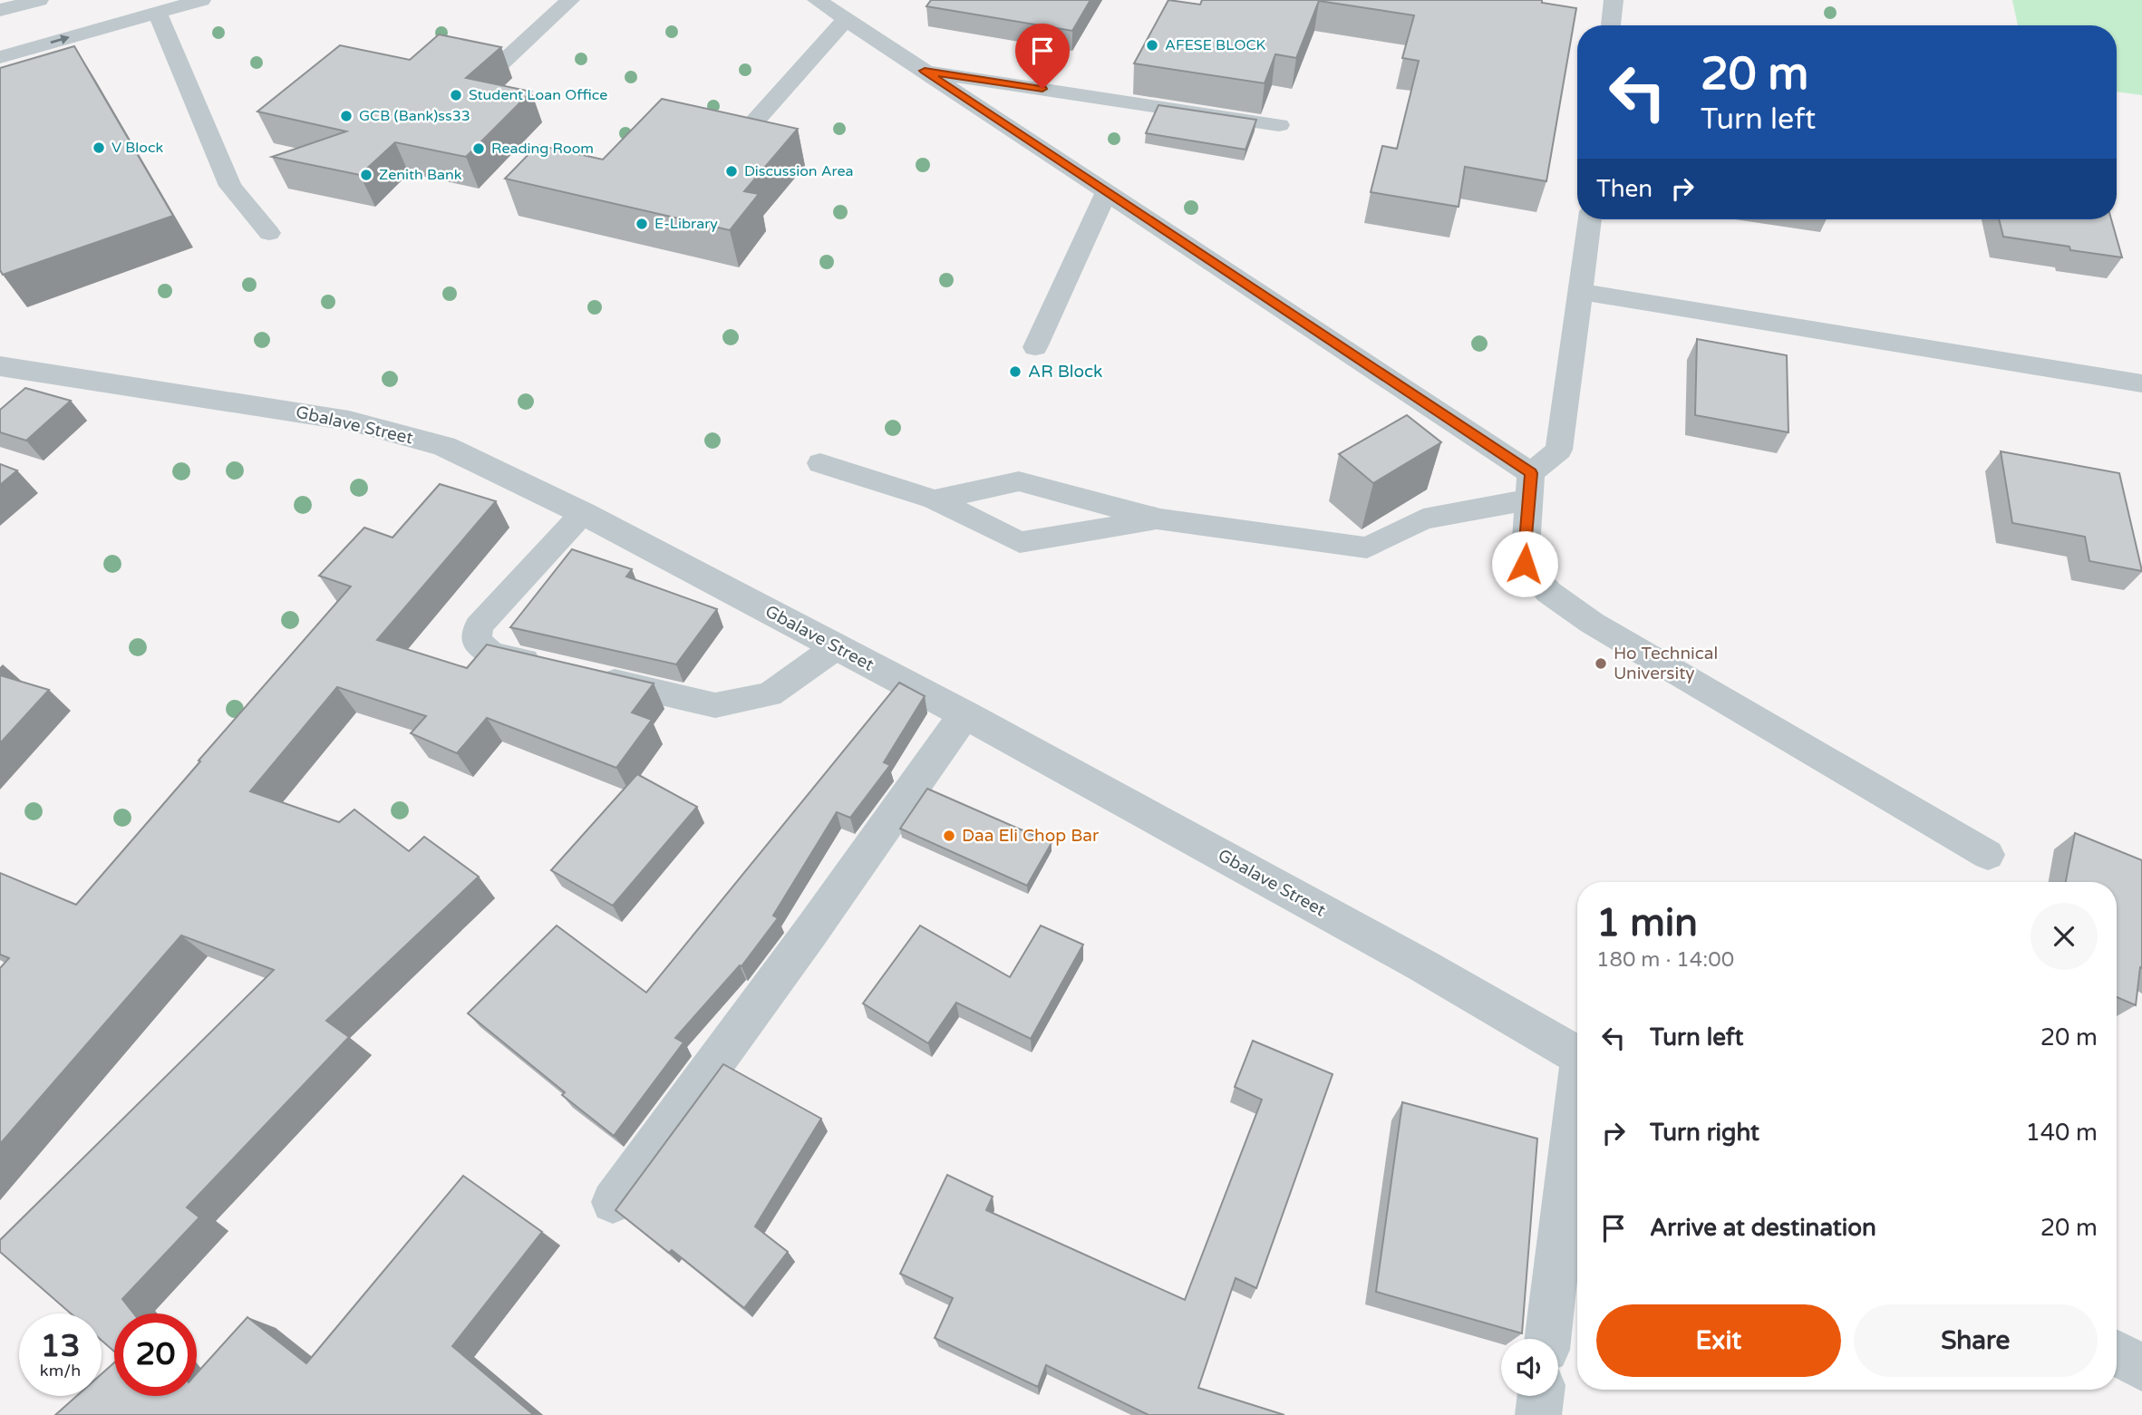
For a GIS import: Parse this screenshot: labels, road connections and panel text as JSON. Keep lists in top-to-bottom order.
{
  "streets": {
    "street": ["Gbalave Street"]
  },
  "places": [
    "AFESE BLOCK",
    "Student Loan Office",
    "GCB (Bank)ss33",
    "V Block",
    "Reading Room",
    "Discussion Area",
    "Zenith Bank",
    "E-Library",
    "AR Block",
    "Ho Technical University",
    "Daa Eli Chop Bar"
  ],
  "page": {
    "turn": ["20 m", "Turn left"],
    "then": "Then",
    "heading": ["1 min", "180 m · 14:00"],
    "list": [
      {
        "name": "Turn left",
        "value": "20 m"
      },
      {
        "name": "Turn right",
        "value": "140 m"
      },
      {
        "name": "Arrive at destination",
        "value": "20 m"
      }
    ],
    "buttons": ["Exit", "Share"],
    "speed": "13 km/h",
    "limit": "20"
  }
}
